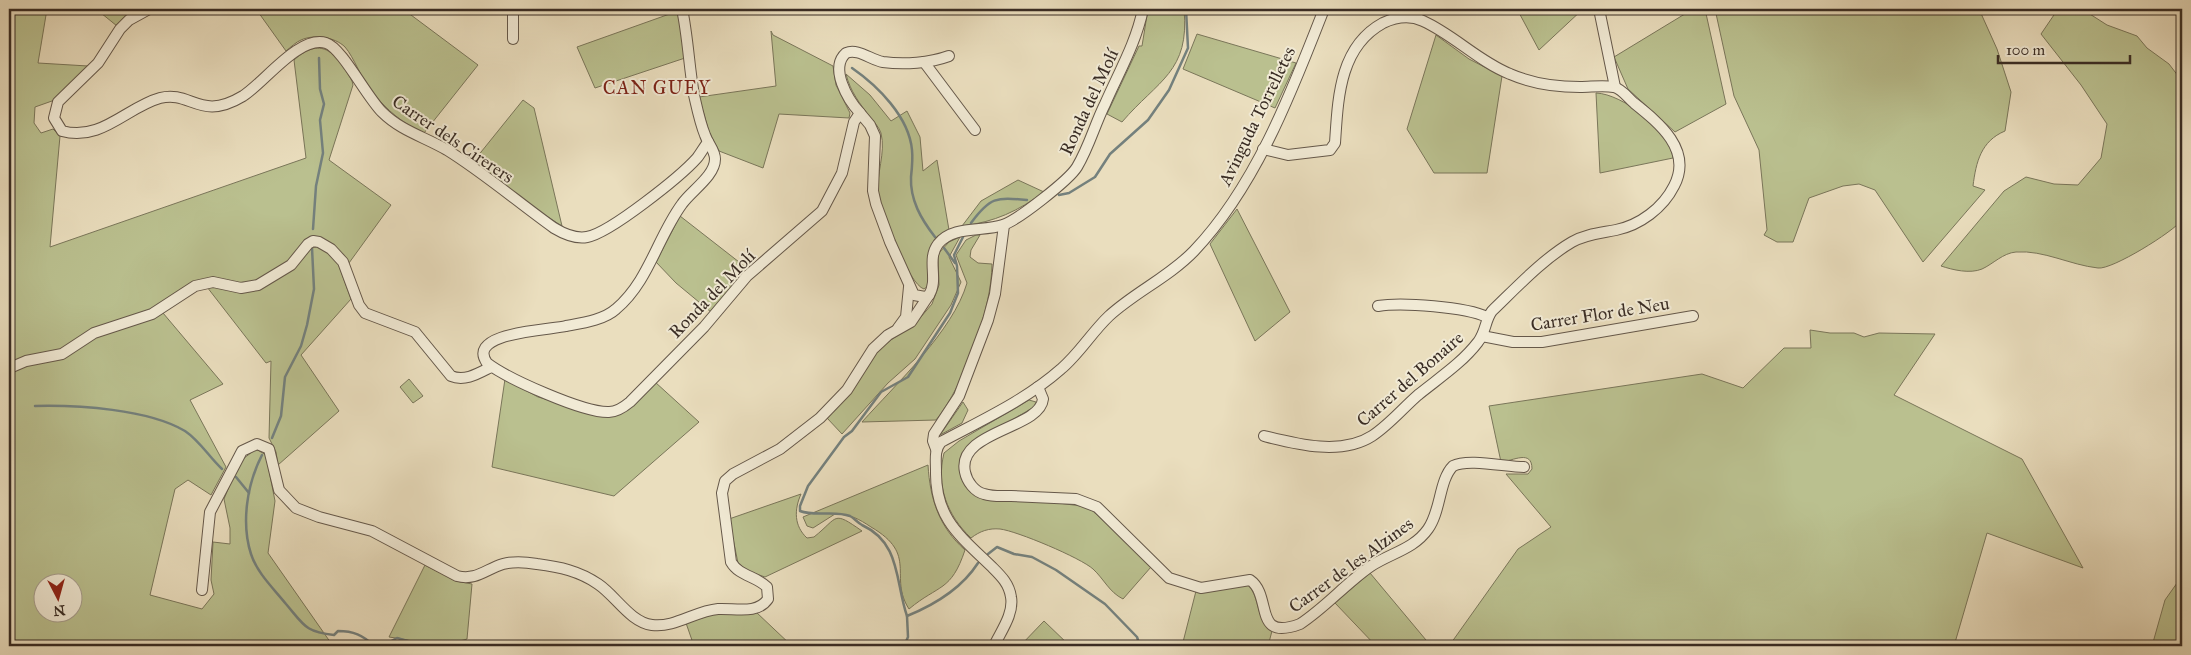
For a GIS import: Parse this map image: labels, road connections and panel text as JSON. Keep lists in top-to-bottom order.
{
  "streets": {
    "street": [
      "Ronda del Molí",
      "Avinguda Torrelletes",
      "Carrer dels Cirerers",
      "Carrer Flor de Neu",
      "Carrer del Bonaire",
      "Carrer de les Alzines"
    ]
  },
  "crossings": [
    ["Avinguda Torrelletes", "Carrer de les Alzines"],
    ["Carrer Flor de Neu", "Carrer del Bonaire"]
  ],
  "districts": ["CAN GUEY"],
  "scale_bar": "100 m",
  "north": "bottom"
}
